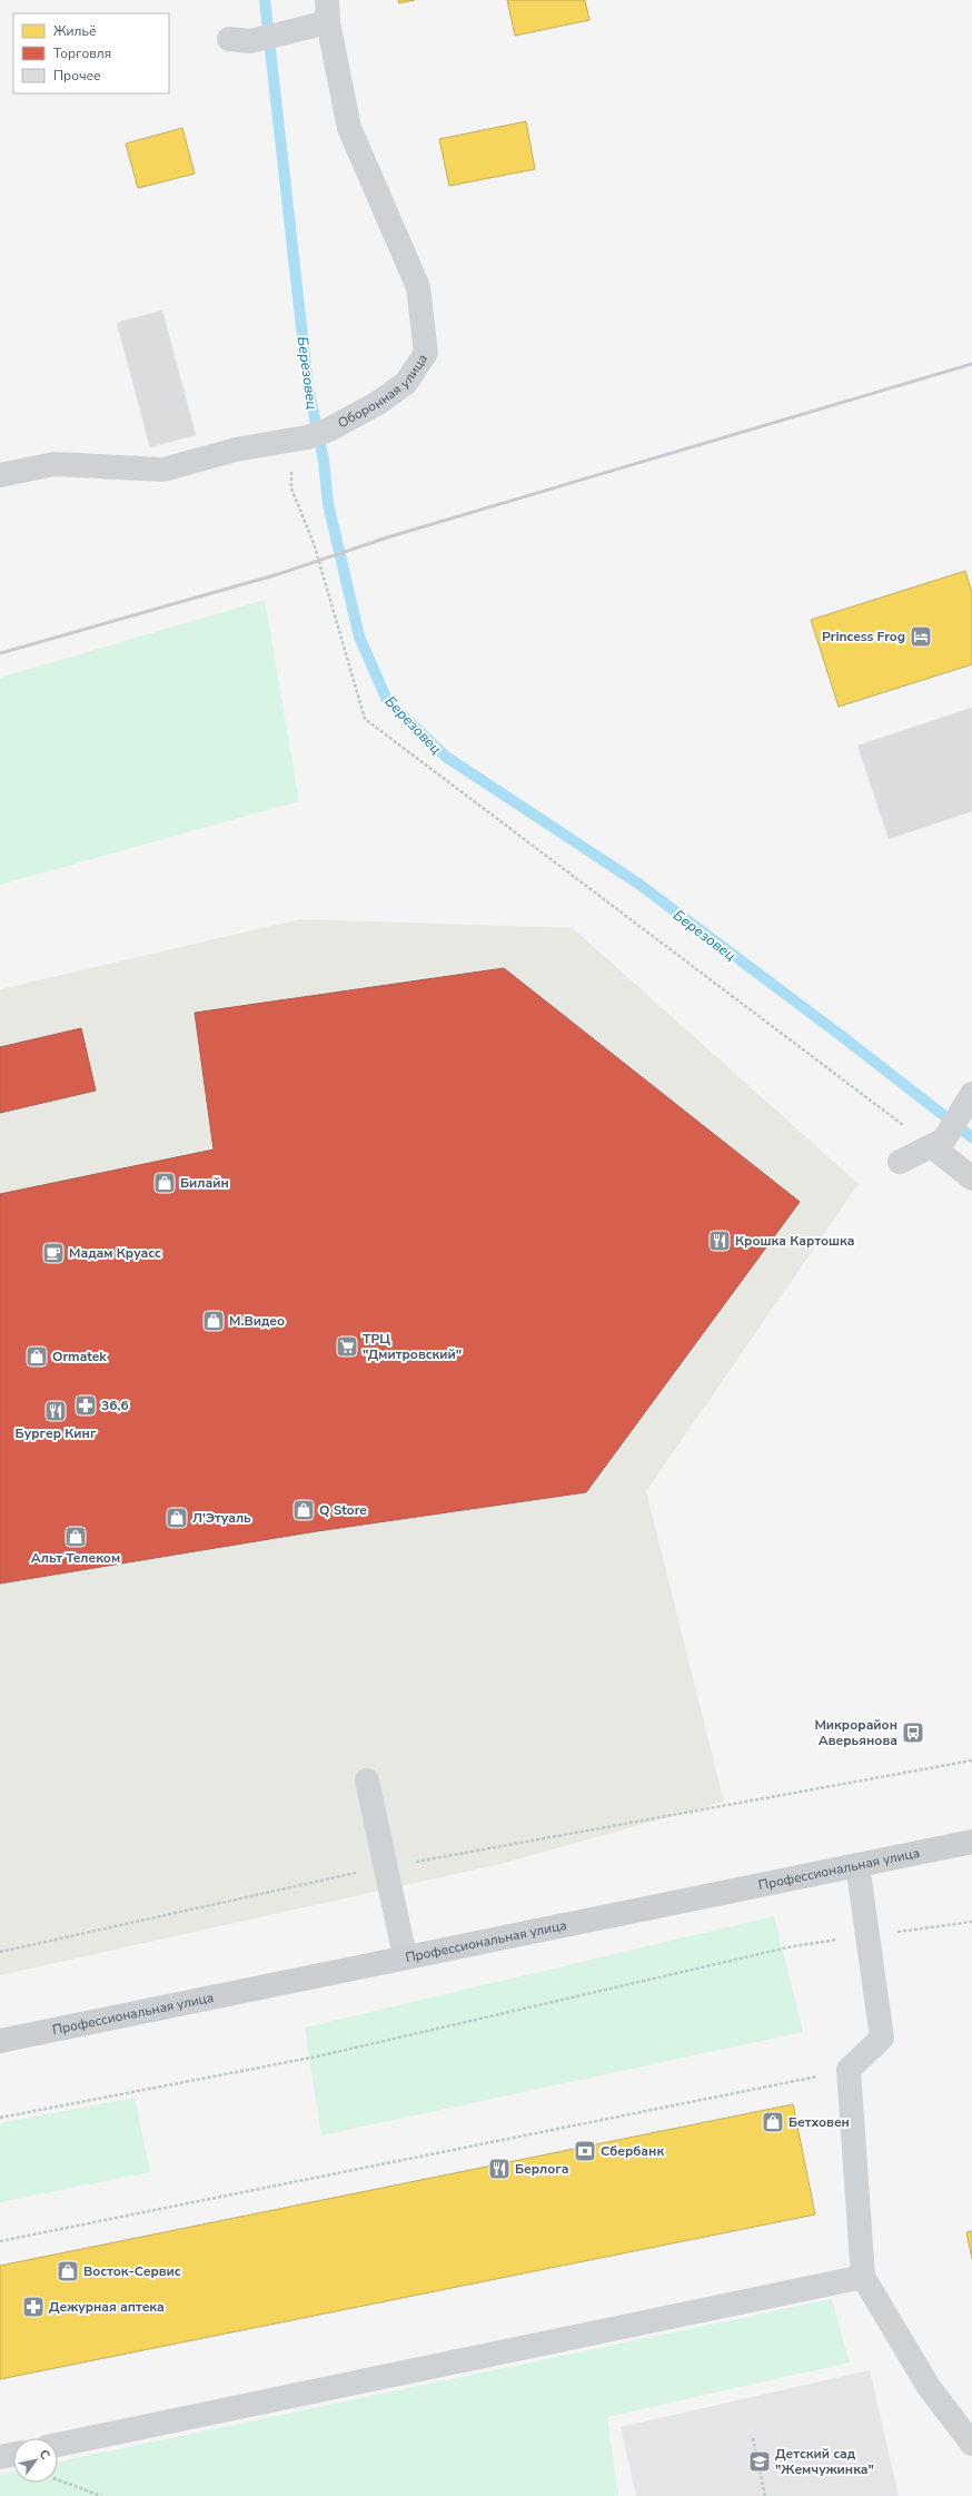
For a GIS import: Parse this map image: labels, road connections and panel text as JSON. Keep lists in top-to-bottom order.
{
  "streets": {
    "main road": ["Профессиональная улица"],
    "street": ["Оборонная улица"]
  },
  "water": ["Березовец"],
  "places": {
    "hotel": ["Princess Frog"],
    "shop": [
      "Билайн",
      "М.Видео",
      "Ormatek",
      "Q Store",
      "Л'Этуаль",
      "Альт Телеком",
      "Бетховен",
      "Восток-Сервис"
    ],
    "restaurant": ["Крошка Картошка", "Бургер Кинг", "Берлога"],
    "cafe": ["Мадам Круасс"],
    "supermarket": ["ТРЦ \"Дмитровский\""],
    "pharmacy": ["36,6", "Дежурная аптека"],
    "bus stop": ["Микрорайон Аверьянова"],
    "bank": ["Сбербанк"],
    "school or university": ["Детский сад \"Жемчужинка\""]
  },
  "legend": ["Жильё", "Торговля", "Прочее"],
  "north": "top right"
}
